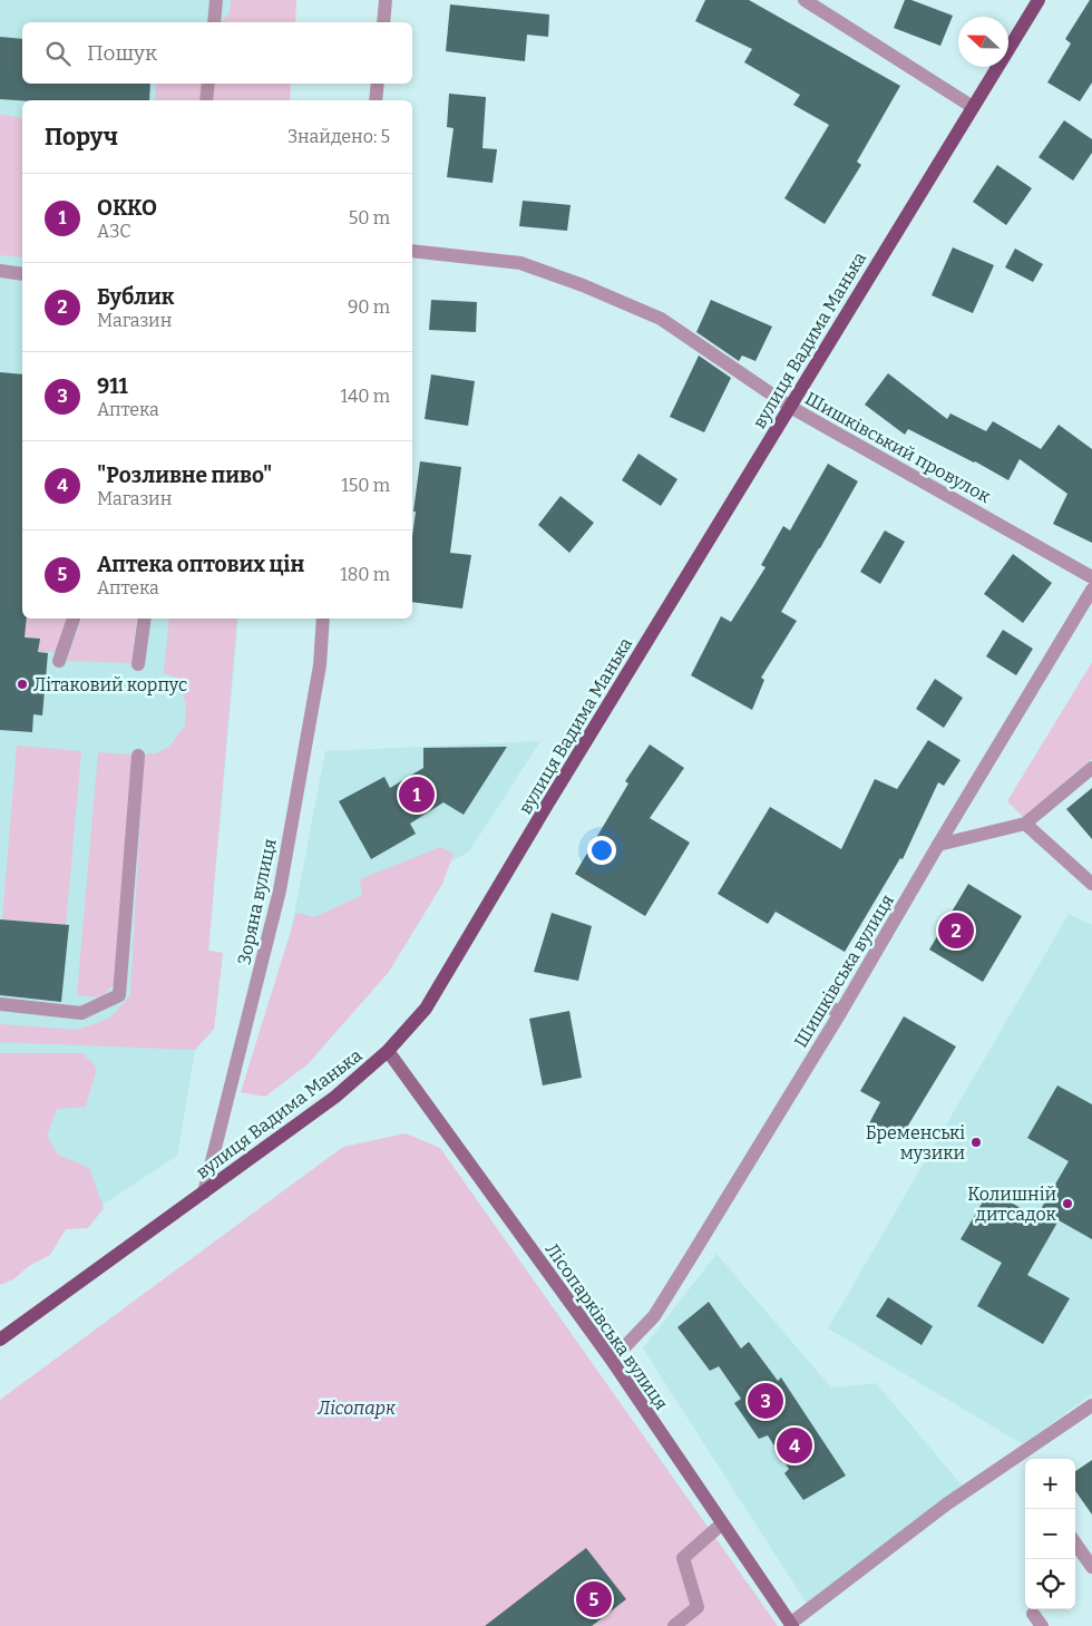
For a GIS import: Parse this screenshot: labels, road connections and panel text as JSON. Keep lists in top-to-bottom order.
{
  "streets": {
    "main road": ["вулиця Вадима Манька"],
    "street": [
      "Шишківський провулок",
      "Зоряна вулиця",
      "Шишківська вулиця",
      "Лісопарківська вулиця"
    ]
  },
  "crossings": [
    ["вулиця Вадима Манька", "Шишківський провулок"],
    ["вулиця Вадима Манька", "Зоряна вулиця"],
    ["вулиця Вадима Манька", "Лісопарківська вулиця"],
    ["Шишківська вулиця", "Лісопарківська вулиця"]
  ],
  "parks": ["Лісопарк"],
  "places": ["Літаковий корпус", "Бременські музики", "Колишній дитсадок"],
  "north": "left",
  "page": {
    "search": "Пошук",
    "heading": ["Поруч", "Знайдено: 5"],
    "list": [
      {
        "mark": "1",
        "name": "ОККО",
        "note": "АЗС",
        "value": "50 m"
      },
      {
        "mark": "2",
        "name": "Бублик",
        "note": "Магазин",
        "value": "90 m"
      },
      {
        "mark": "3",
        "name": "911",
        "note": "Аптека",
        "value": "140 m"
      },
      {
        "mark": "4",
        "name": "\"Розливне пиво\"",
        "note": "Магазин",
        "value": "150 m"
      },
      {
        "mark": "5",
        "name": "Аптека оптових цін",
        "note": "Аптека",
        "value": "180 m"
      }
    ],
    "pins": [
      "1",
      "2",
      "3",
      "4",
      "5"
    ],
    "map_buttons": ["+", "−"]
  }
}
